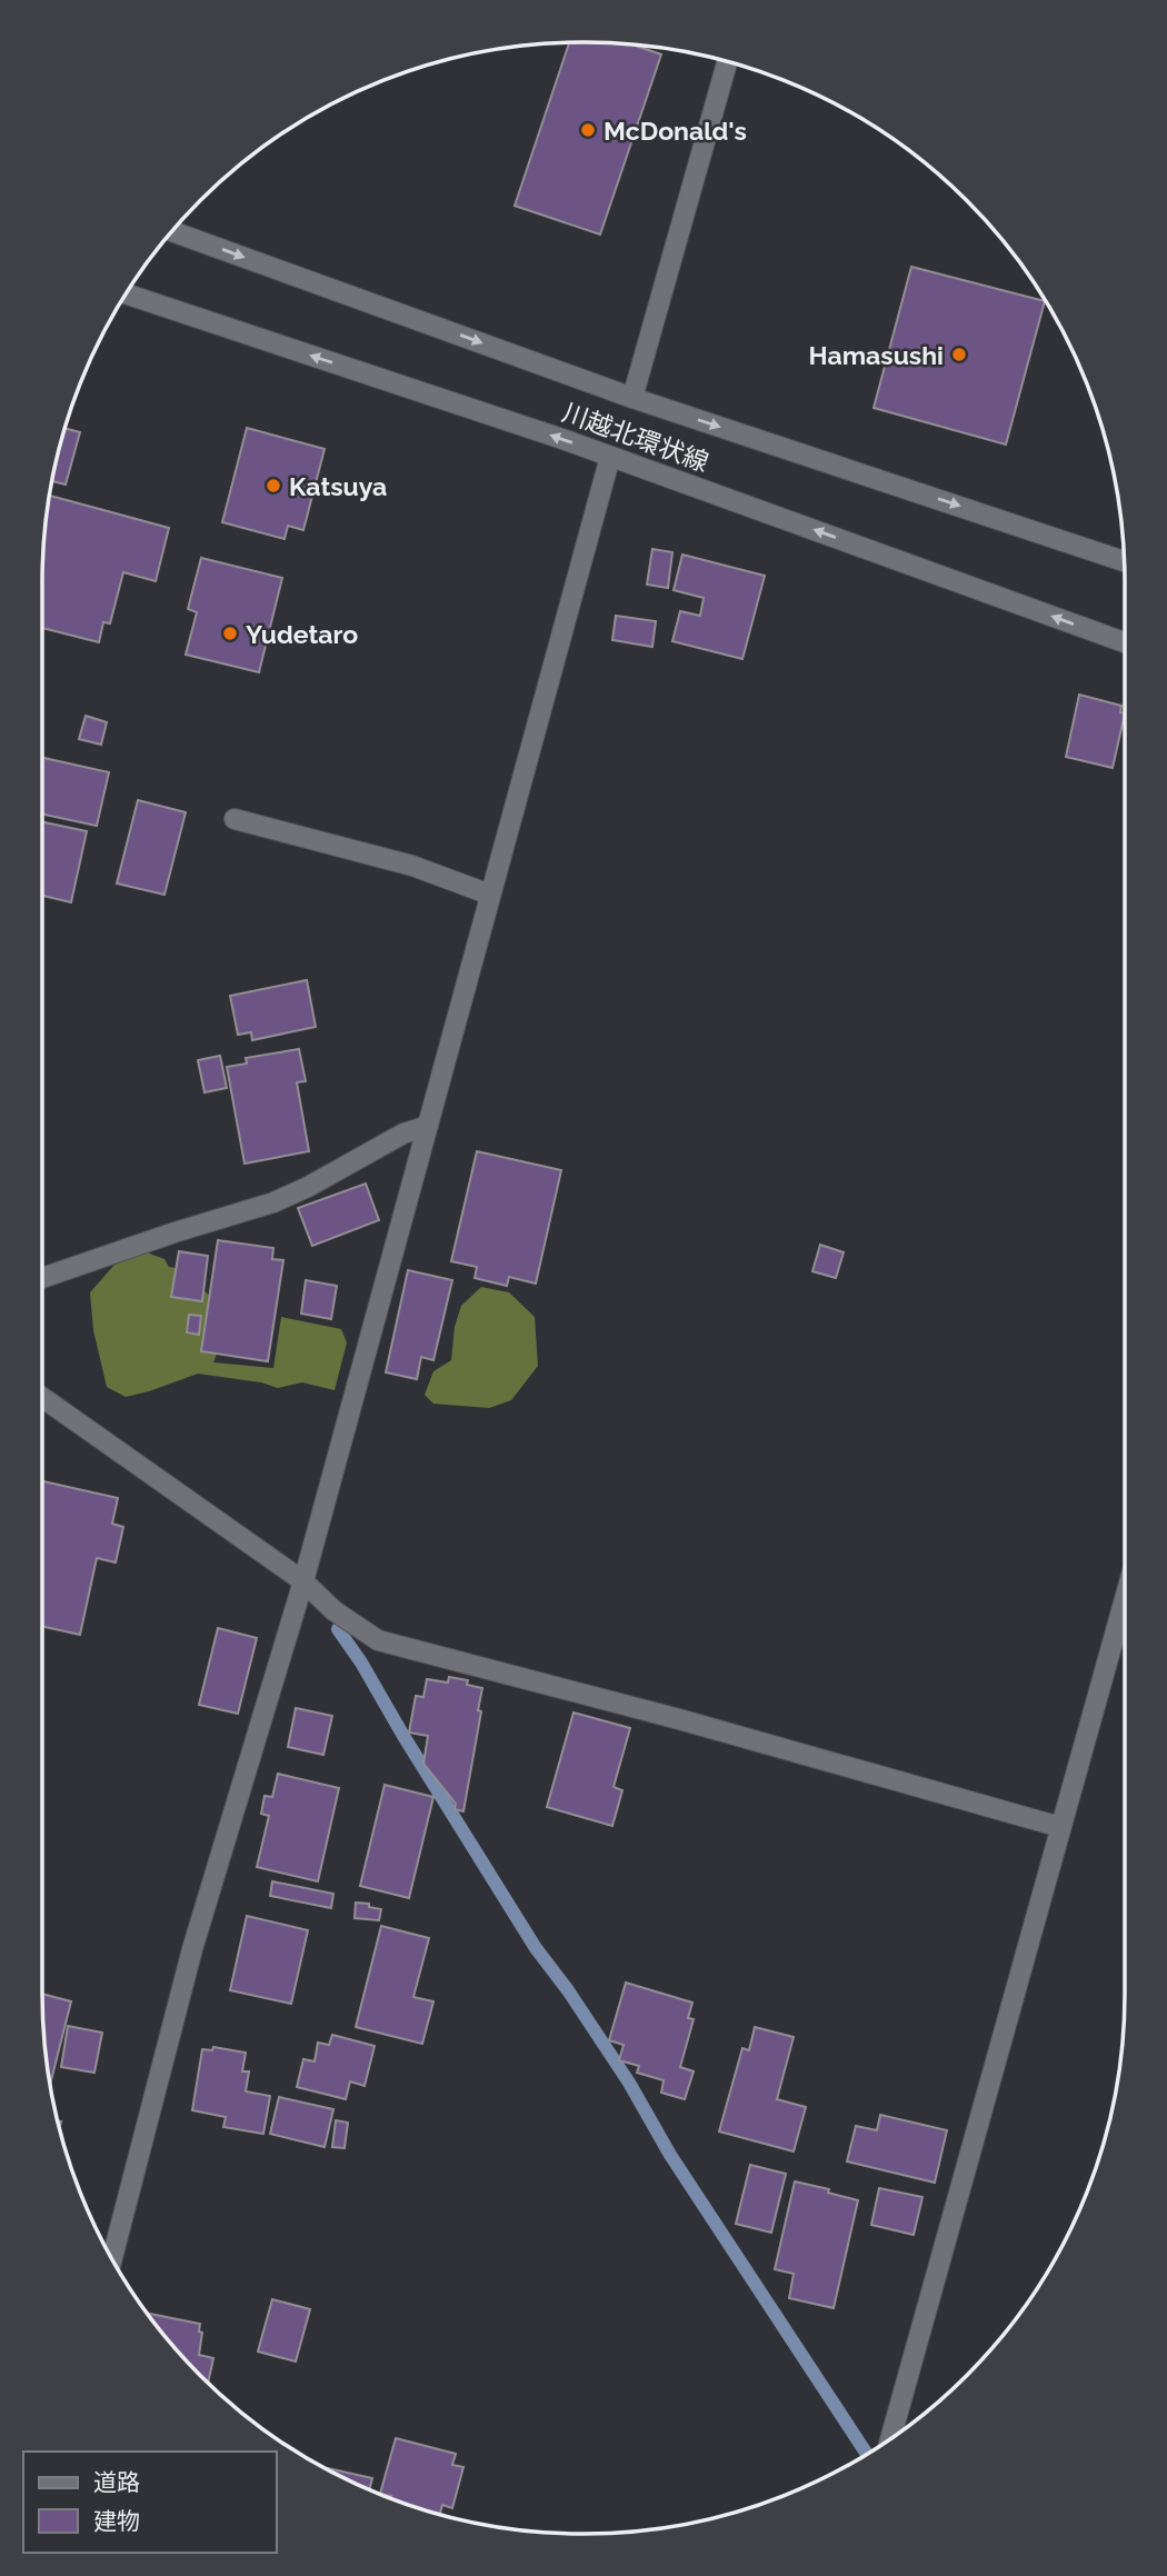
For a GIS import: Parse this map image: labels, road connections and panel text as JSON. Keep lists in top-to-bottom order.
{
  "streets": {
    "street": ["川越北環状線"]
  },
  "places": [
    "McDonald's",
    "Hamasushi",
    "Katsuya",
    "Yudetaro"
  ],
  "legend": ["道路", "建物"]
}
